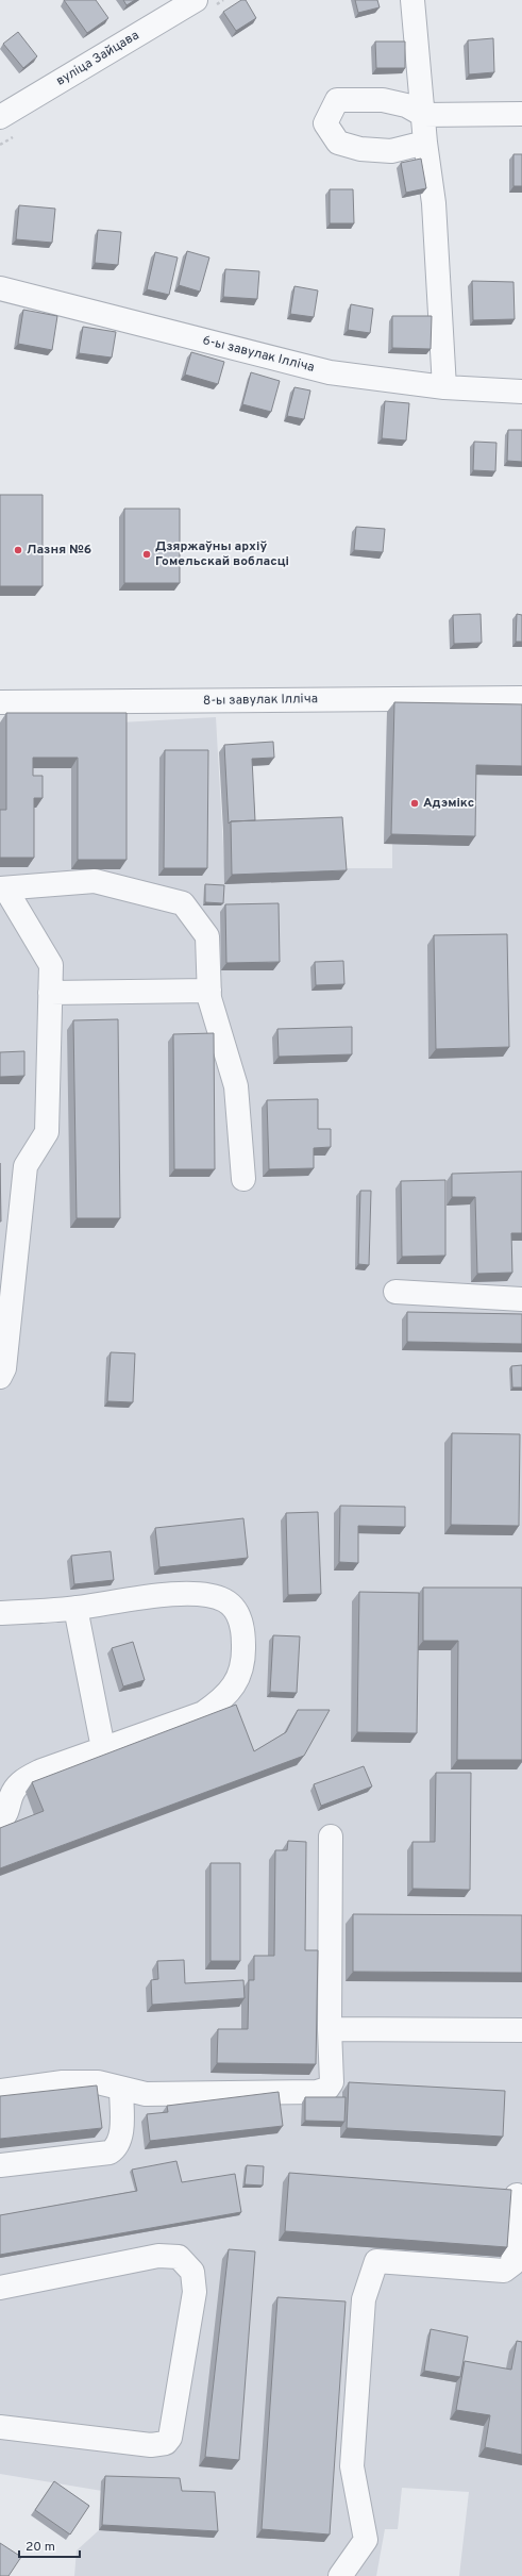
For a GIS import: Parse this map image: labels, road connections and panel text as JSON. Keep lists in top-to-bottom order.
{
  "streets": {
    "street": ["вуліца Зайцава", "6-ы завулак Ілліча", "8-ы завулак Ілліча"]
  },
  "places": ["Лазня №6", "Дзяржаўны архіў Гомельскай вобласці", "Адэмікс"],
  "scale_bar": "20 m"
}
